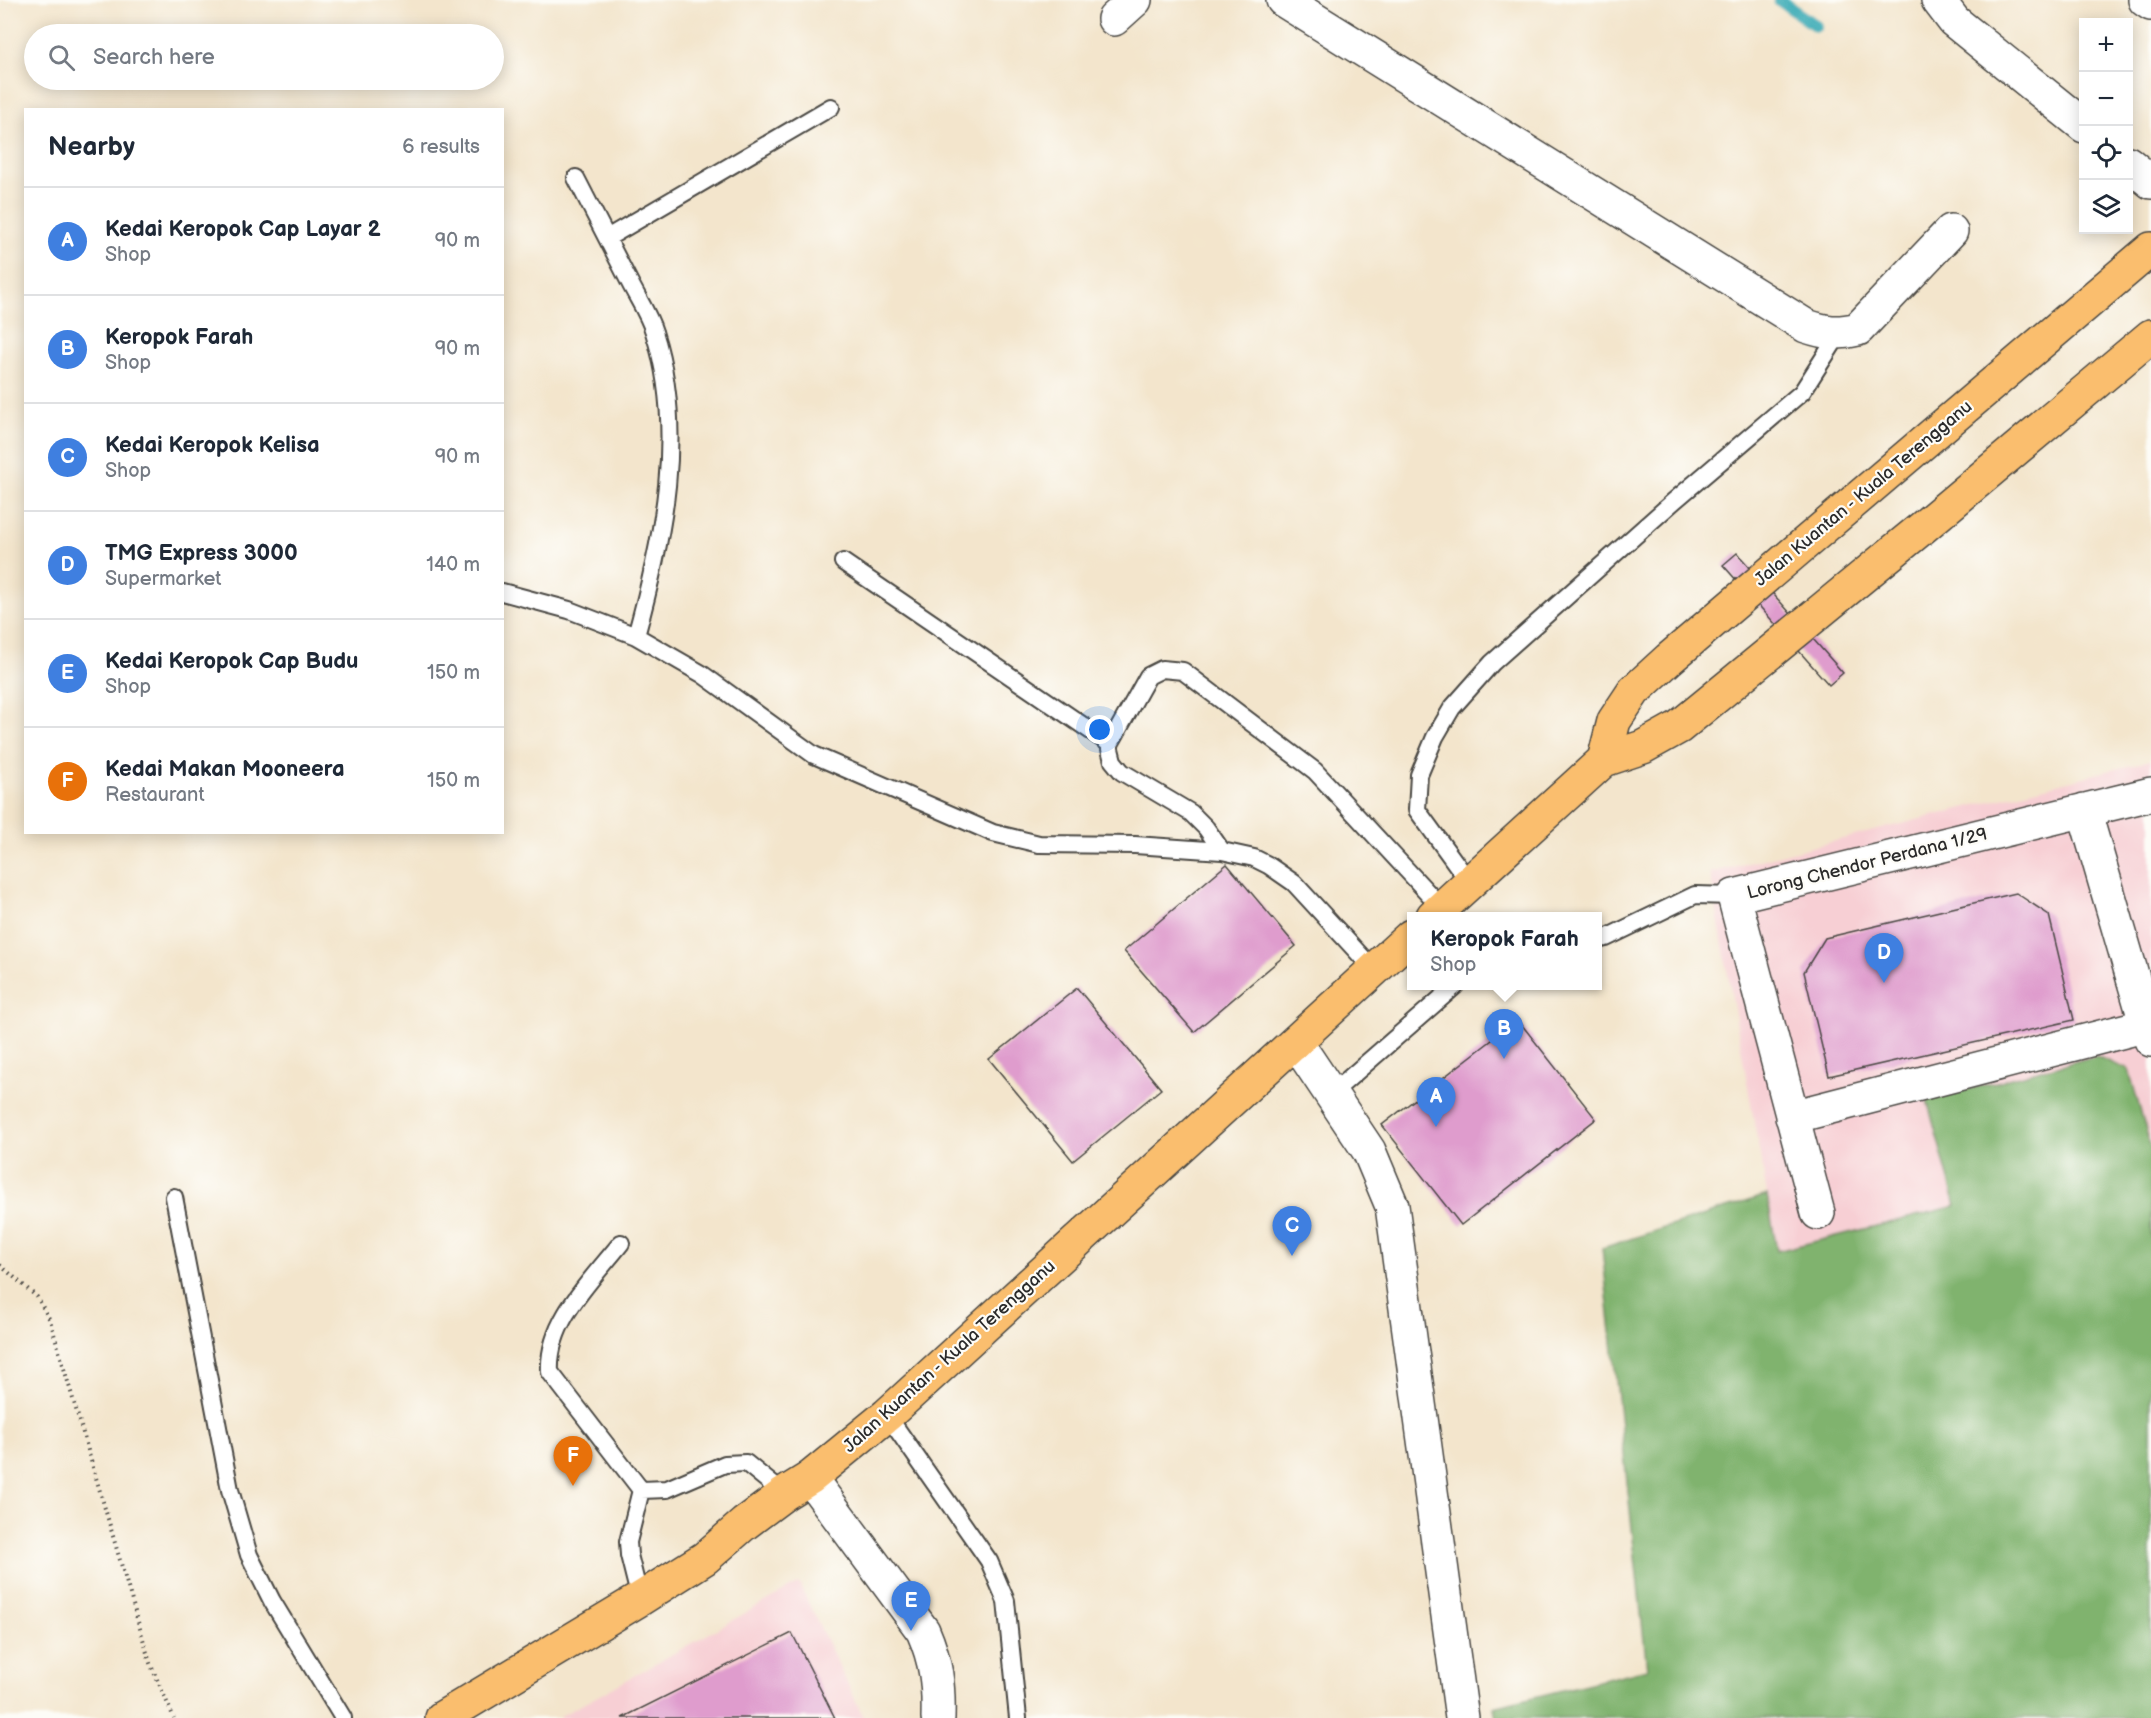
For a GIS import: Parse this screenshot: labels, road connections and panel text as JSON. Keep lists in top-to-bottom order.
{
  "streets": {
    "highway": ["Jalan Kuantan - Kuala Terengganu"],
    "street": ["Lorong Chendor Perdana 1/29"]
  },
  "page": {
    "map_buttons": ["+", "−"],
    "search": "Search here",
    "heading": ["Nearby", "6 results"],
    "list": [
      {
        "mark": "A",
        "name": "Kedai Keropok Cap Layar 2",
        "note": "Shop",
        "value": "90 m"
      },
      {
        "mark": "B",
        "name": "Keropok Farah",
        "note": "Shop",
        "value": "90 m"
      },
      {
        "mark": "C",
        "name": "Kedai Keropok Kelisa",
        "note": "Shop",
        "value": "90 m"
      },
      {
        "mark": "D",
        "name": "TMG Express 3000",
        "note": "Supermarket",
        "value": "140 m"
      },
      {
        "mark": "E",
        "name": "Kedai Keropok Cap Budu",
        "note": "Shop",
        "value": "150 m"
      },
      {
        "mark": "F",
        "name": "Kedai Makan Mooneera",
        "note": "Restaurant",
        "value": "150 m"
      }
    ],
    "popup": ["Keropok Farah", "Shop"],
    "pins": [
      "D",
      "B",
      "A",
      "C",
      "F",
      "E"
    ]
  }
}
